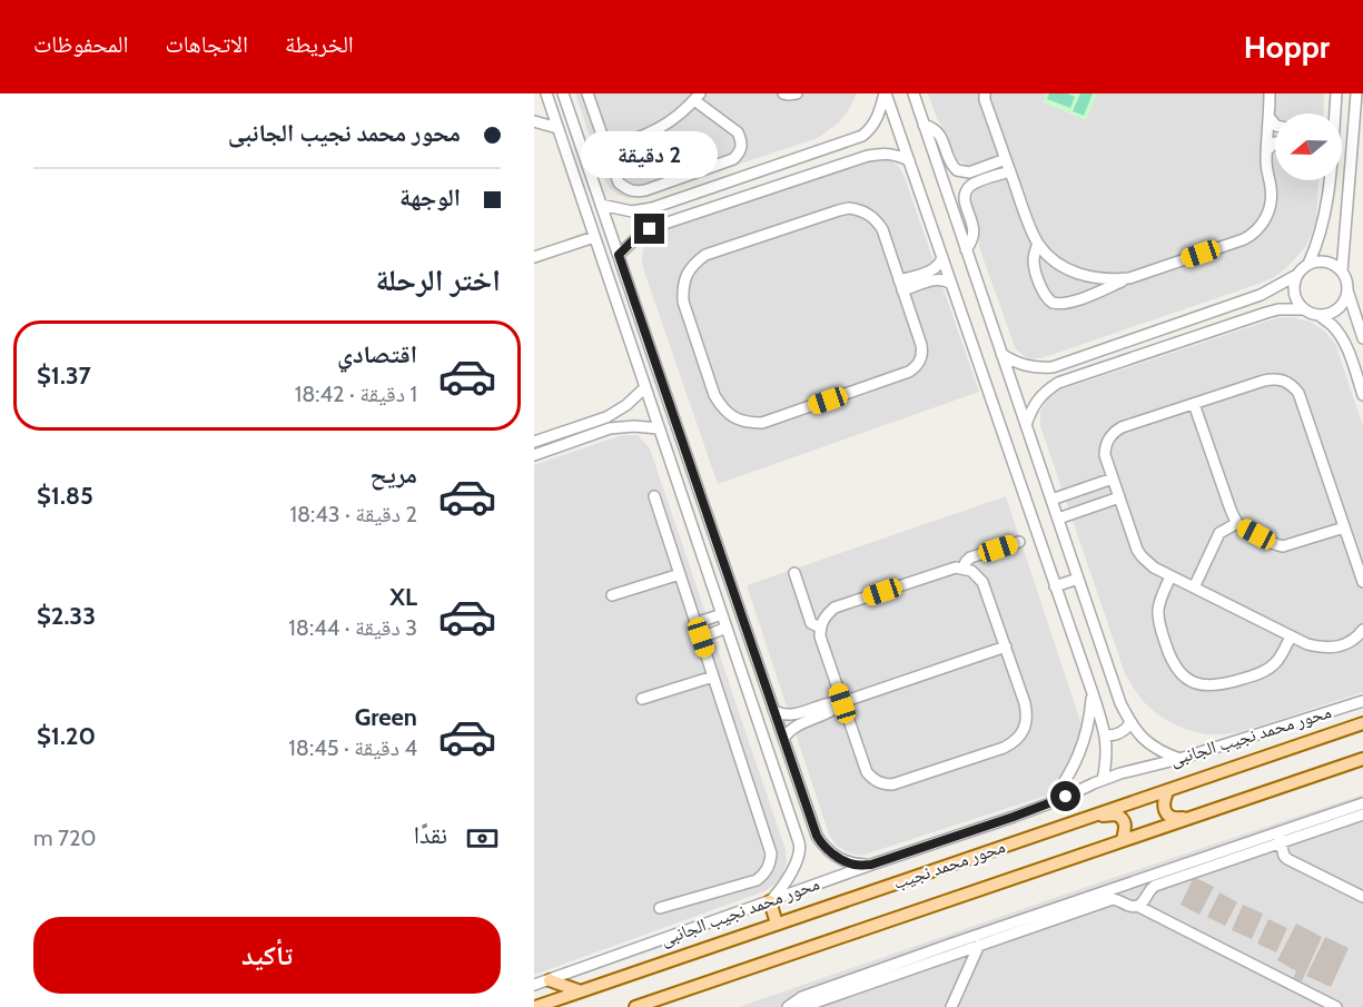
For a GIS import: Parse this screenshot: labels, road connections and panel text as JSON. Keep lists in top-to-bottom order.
{
  "streets": {
    "main road": ["محور محمد نجيب"],
    "street": ["محور محمد نجيب الجانبى"]
  },
  "north": "left",
  "page": {
    "header": "Hoppr",
    "nav": ["الخريطة", "الاتجاهات", "المحفوظات"],
    "banner": ["محور محمد نجيب الجانبى", "الوجهة"],
    "bubble": "2 دقيقة",
    "heading": "اختر الرحلة",
    "list": [
      {
        "name": "اقتصادي",
        "note": "1 دقيقة · 18:42",
        "value": "$1.37"
      },
      {
        "name": "مريح",
        "note": "2 دقيقة · 18:43",
        "value": "$1.85"
      },
      {
        "name": "XL",
        "note": "3 دقيقة · 18:44",
        "value": "$2.33"
      },
      {
        "name": "Green",
        "note": "4 دقيقة · 18:45",
        "value": "$1.20"
      }
    ],
    "pay": ["نقدًا", "720 m"],
    "buttons": "تأكيد"
  }
}
